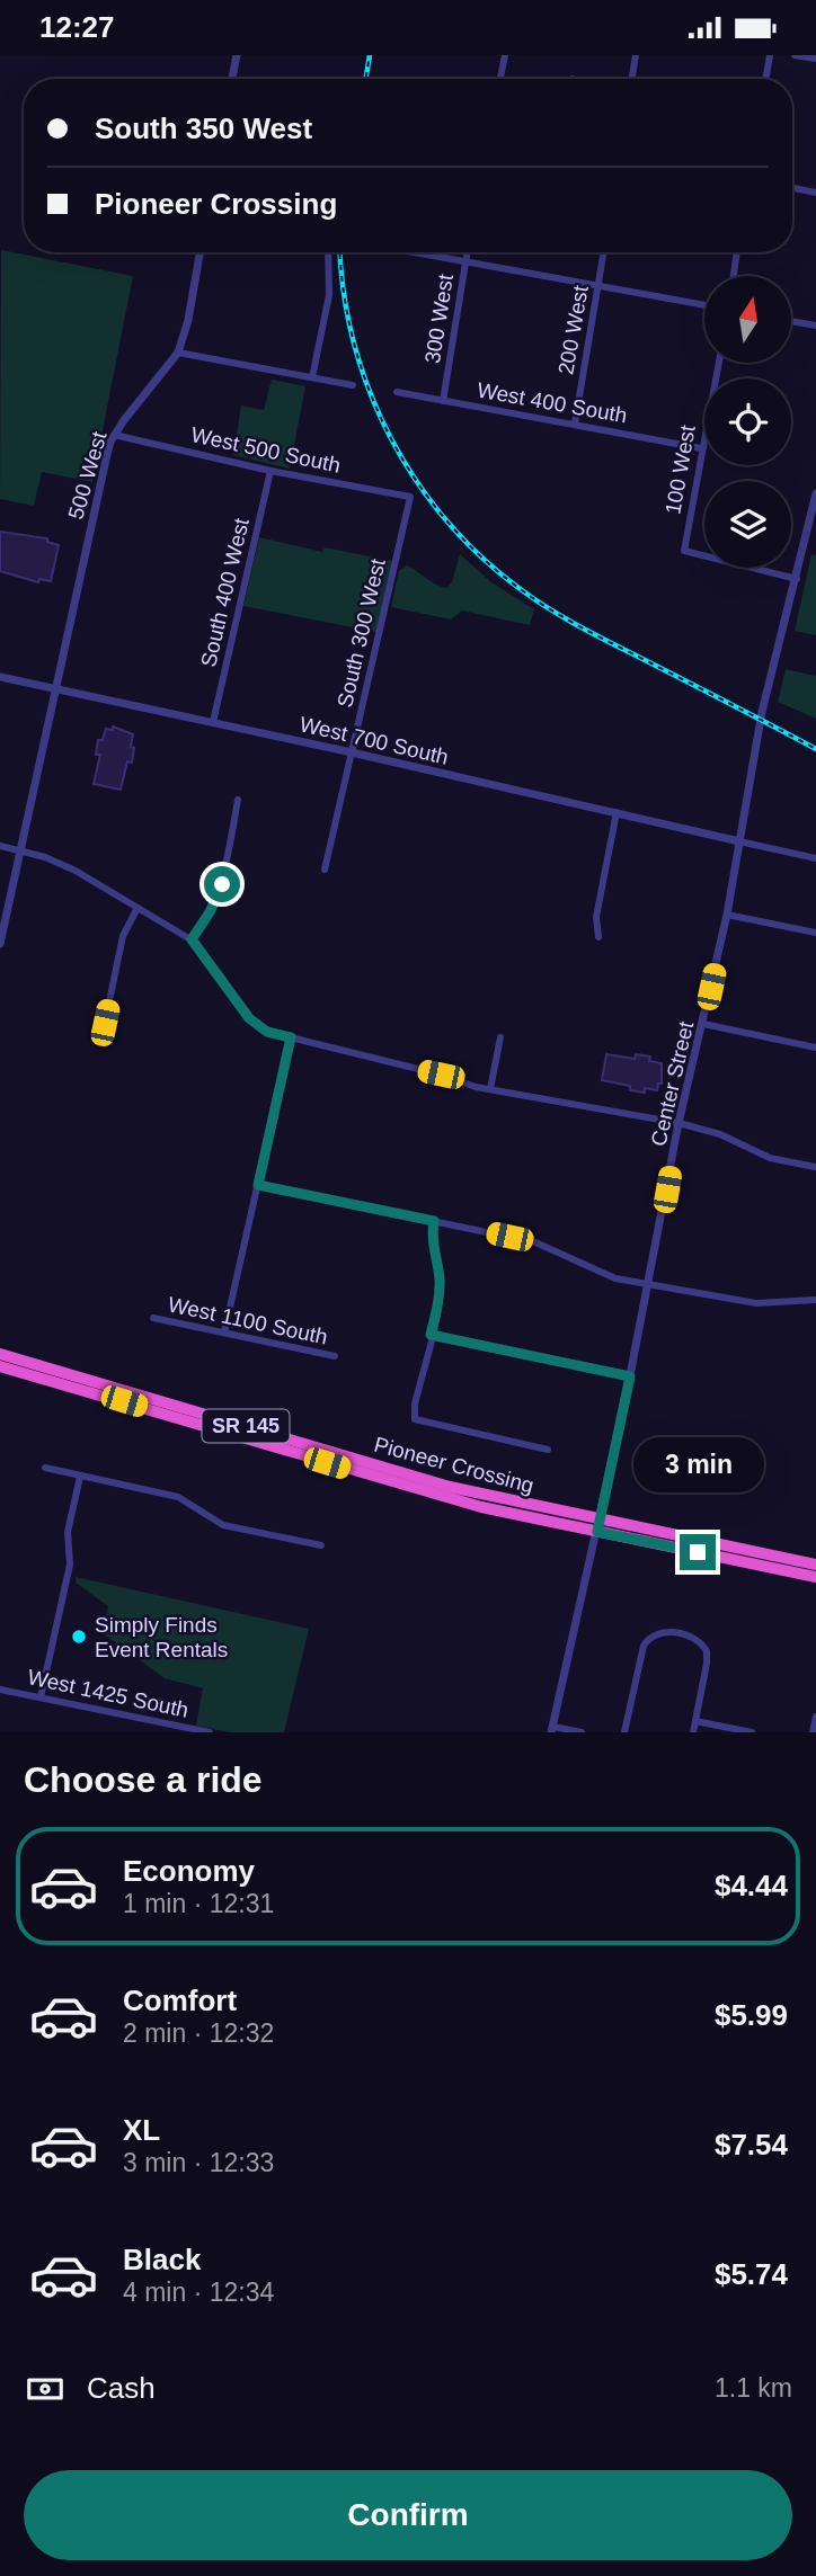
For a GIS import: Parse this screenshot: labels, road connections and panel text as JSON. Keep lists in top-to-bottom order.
{
  "streets": {
    "highway": ["SR 145", "Pioneer Crossing"],
    "street": [
      "300 West",
      "200 West",
      "West 400 South",
      "West 500 South",
      "100 West",
      "500 West",
      "South 400 West",
      "South 300 West",
      "West 700 South",
      "Center Street",
      "West 1100 South",
      "West 1425 South"
    ]
  },
  "crossings": [
    ["300 West", "West 400 South"],
    ["200 West", "West 400 South"],
    ["West 400 South", "100 West"],
    ["West 500 South", "500 West"],
    ["West 500 South", "South 400 West"],
    ["West 500 South", "South 300 West"],
    ["100 West", "Center Street"],
    ["500 West", "West 700 South"],
    ["South 400 West", "West 700 South"],
    ["South 300 West", "West 700 South"],
    ["West 700 South", "Center Street"],
    ["Center Street", "SR 145"],
    ["SR 145", "Pioneer Crossing"]
  ],
  "places": ["Simply Finds Event Rentals"],
  "north": "top",
  "page": {
    "status": "12:27",
    "banner": ["South 350 West", "Pioneer Crossing"],
    "bubble": "3 min",
    "heading": "Choose a ride",
    "list": [
      {
        "name": "Economy",
        "note": "1 min · 12:31",
        "value": "$4.44"
      },
      {
        "name": "Comfort",
        "note": "2 min · 12:32",
        "value": "$5.99"
      },
      {
        "name": "XL",
        "note": "3 min · 12:33",
        "value": "$7.54"
      },
      {
        "name": "Black",
        "note": "4 min · 12:34",
        "value": "$5.74"
      }
    ],
    "pay": ["Cash", "1.1 km"],
    "buttons": "Confirm"
  }
}
